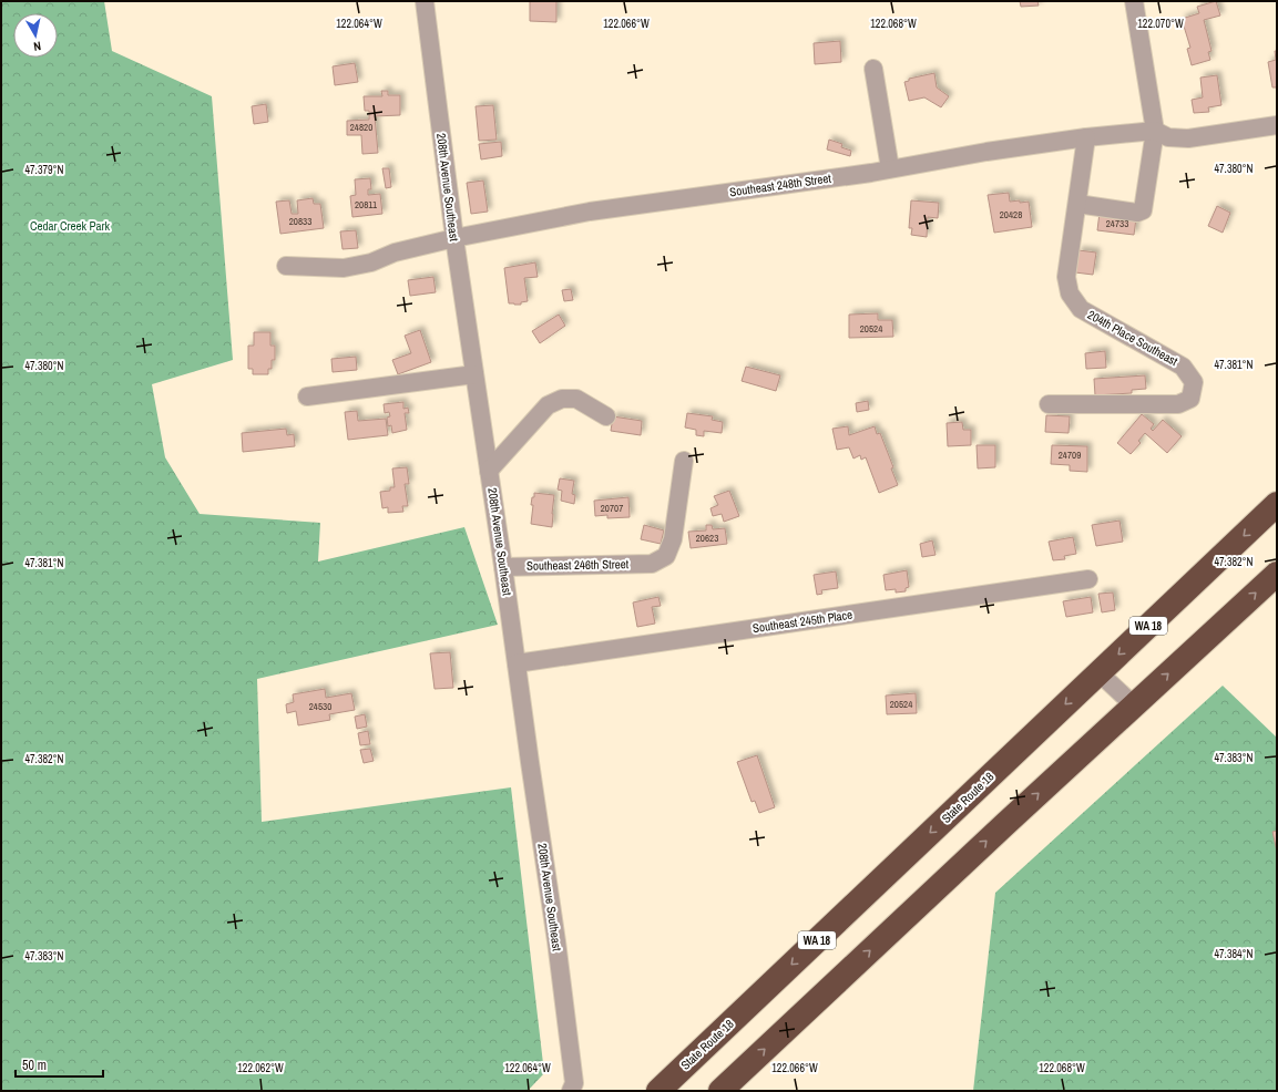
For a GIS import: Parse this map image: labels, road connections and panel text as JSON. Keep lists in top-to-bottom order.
{
  "streets": {
    "highway": ["WA 18", "State Route 18"],
    "street": [
      "Southeast 248th Street",
      "208th Avenue Southeast",
      "204th Place Southeast",
      "Southeast 246th Street",
      "Southeast 245th Place"
    ]
  },
  "crossings": [
    ["Southeast 248th Street", "208th Avenue Southeast"],
    ["Southeast 248th Street", "204th Place Southeast"],
    ["208th Avenue Southeast", "Southeast 246th Street"],
    ["208th Avenue Southeast", "Southeast 245th Place"]
  ],
  "parks": ["Cedar Creek Park"],
  "house_numbers": [
    "24820",
    "20811",
    "20428",
    "20833",
    "24733",
    "20524",
    "24709",
    "20707",
    "20623",
    "20524",
    "24530"
  ],
  "scale_bar": "50 m",
  "north": "bottom",
  "coordinates": [
    "122.064°W",
    "122.068°W",
    "122.070°W",
    "122.066°W",
    "47.380°N",
    "47.379°N",
    "47.381°N",
    "47.382°N",
    "47.383°N",
    "47.384°N",
    "122.062°W"
  ]
}
